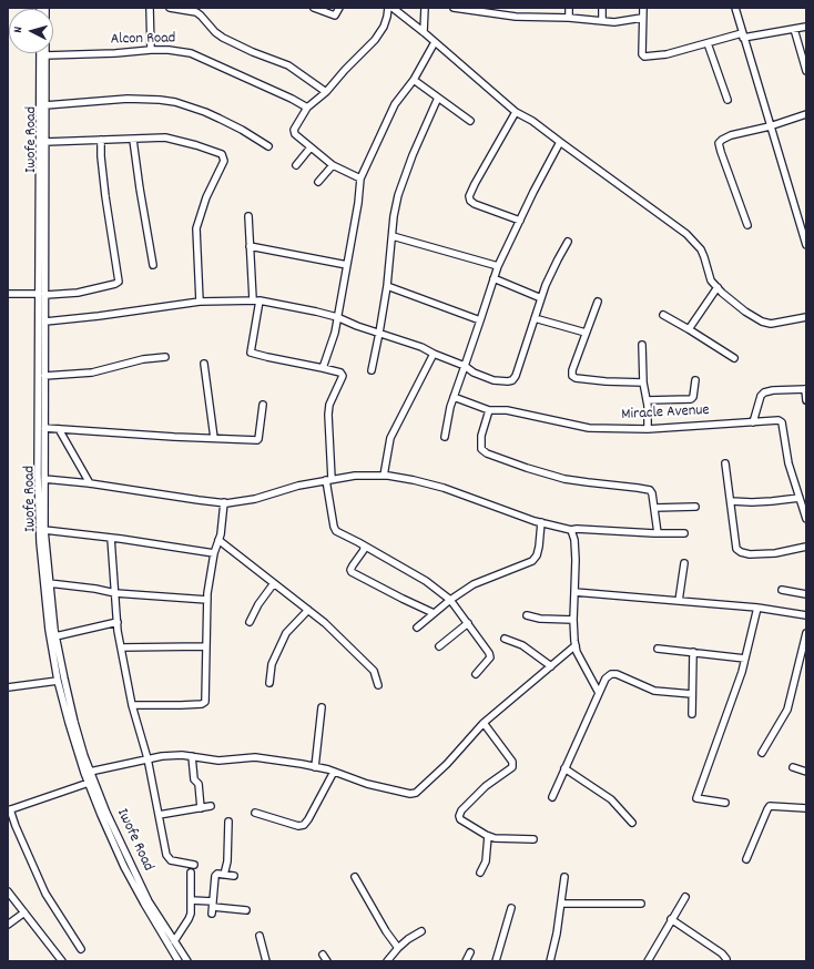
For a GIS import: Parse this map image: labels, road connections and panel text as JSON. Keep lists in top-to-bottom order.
{
  "streets": {
    "street": ["Alcon Road", "Iwofe Road", "Miracle Avenue"]
  },
  "crossings": [
    ["Alcon Road", "Iwofe Road"]
  ],
  "north": "left"
}
